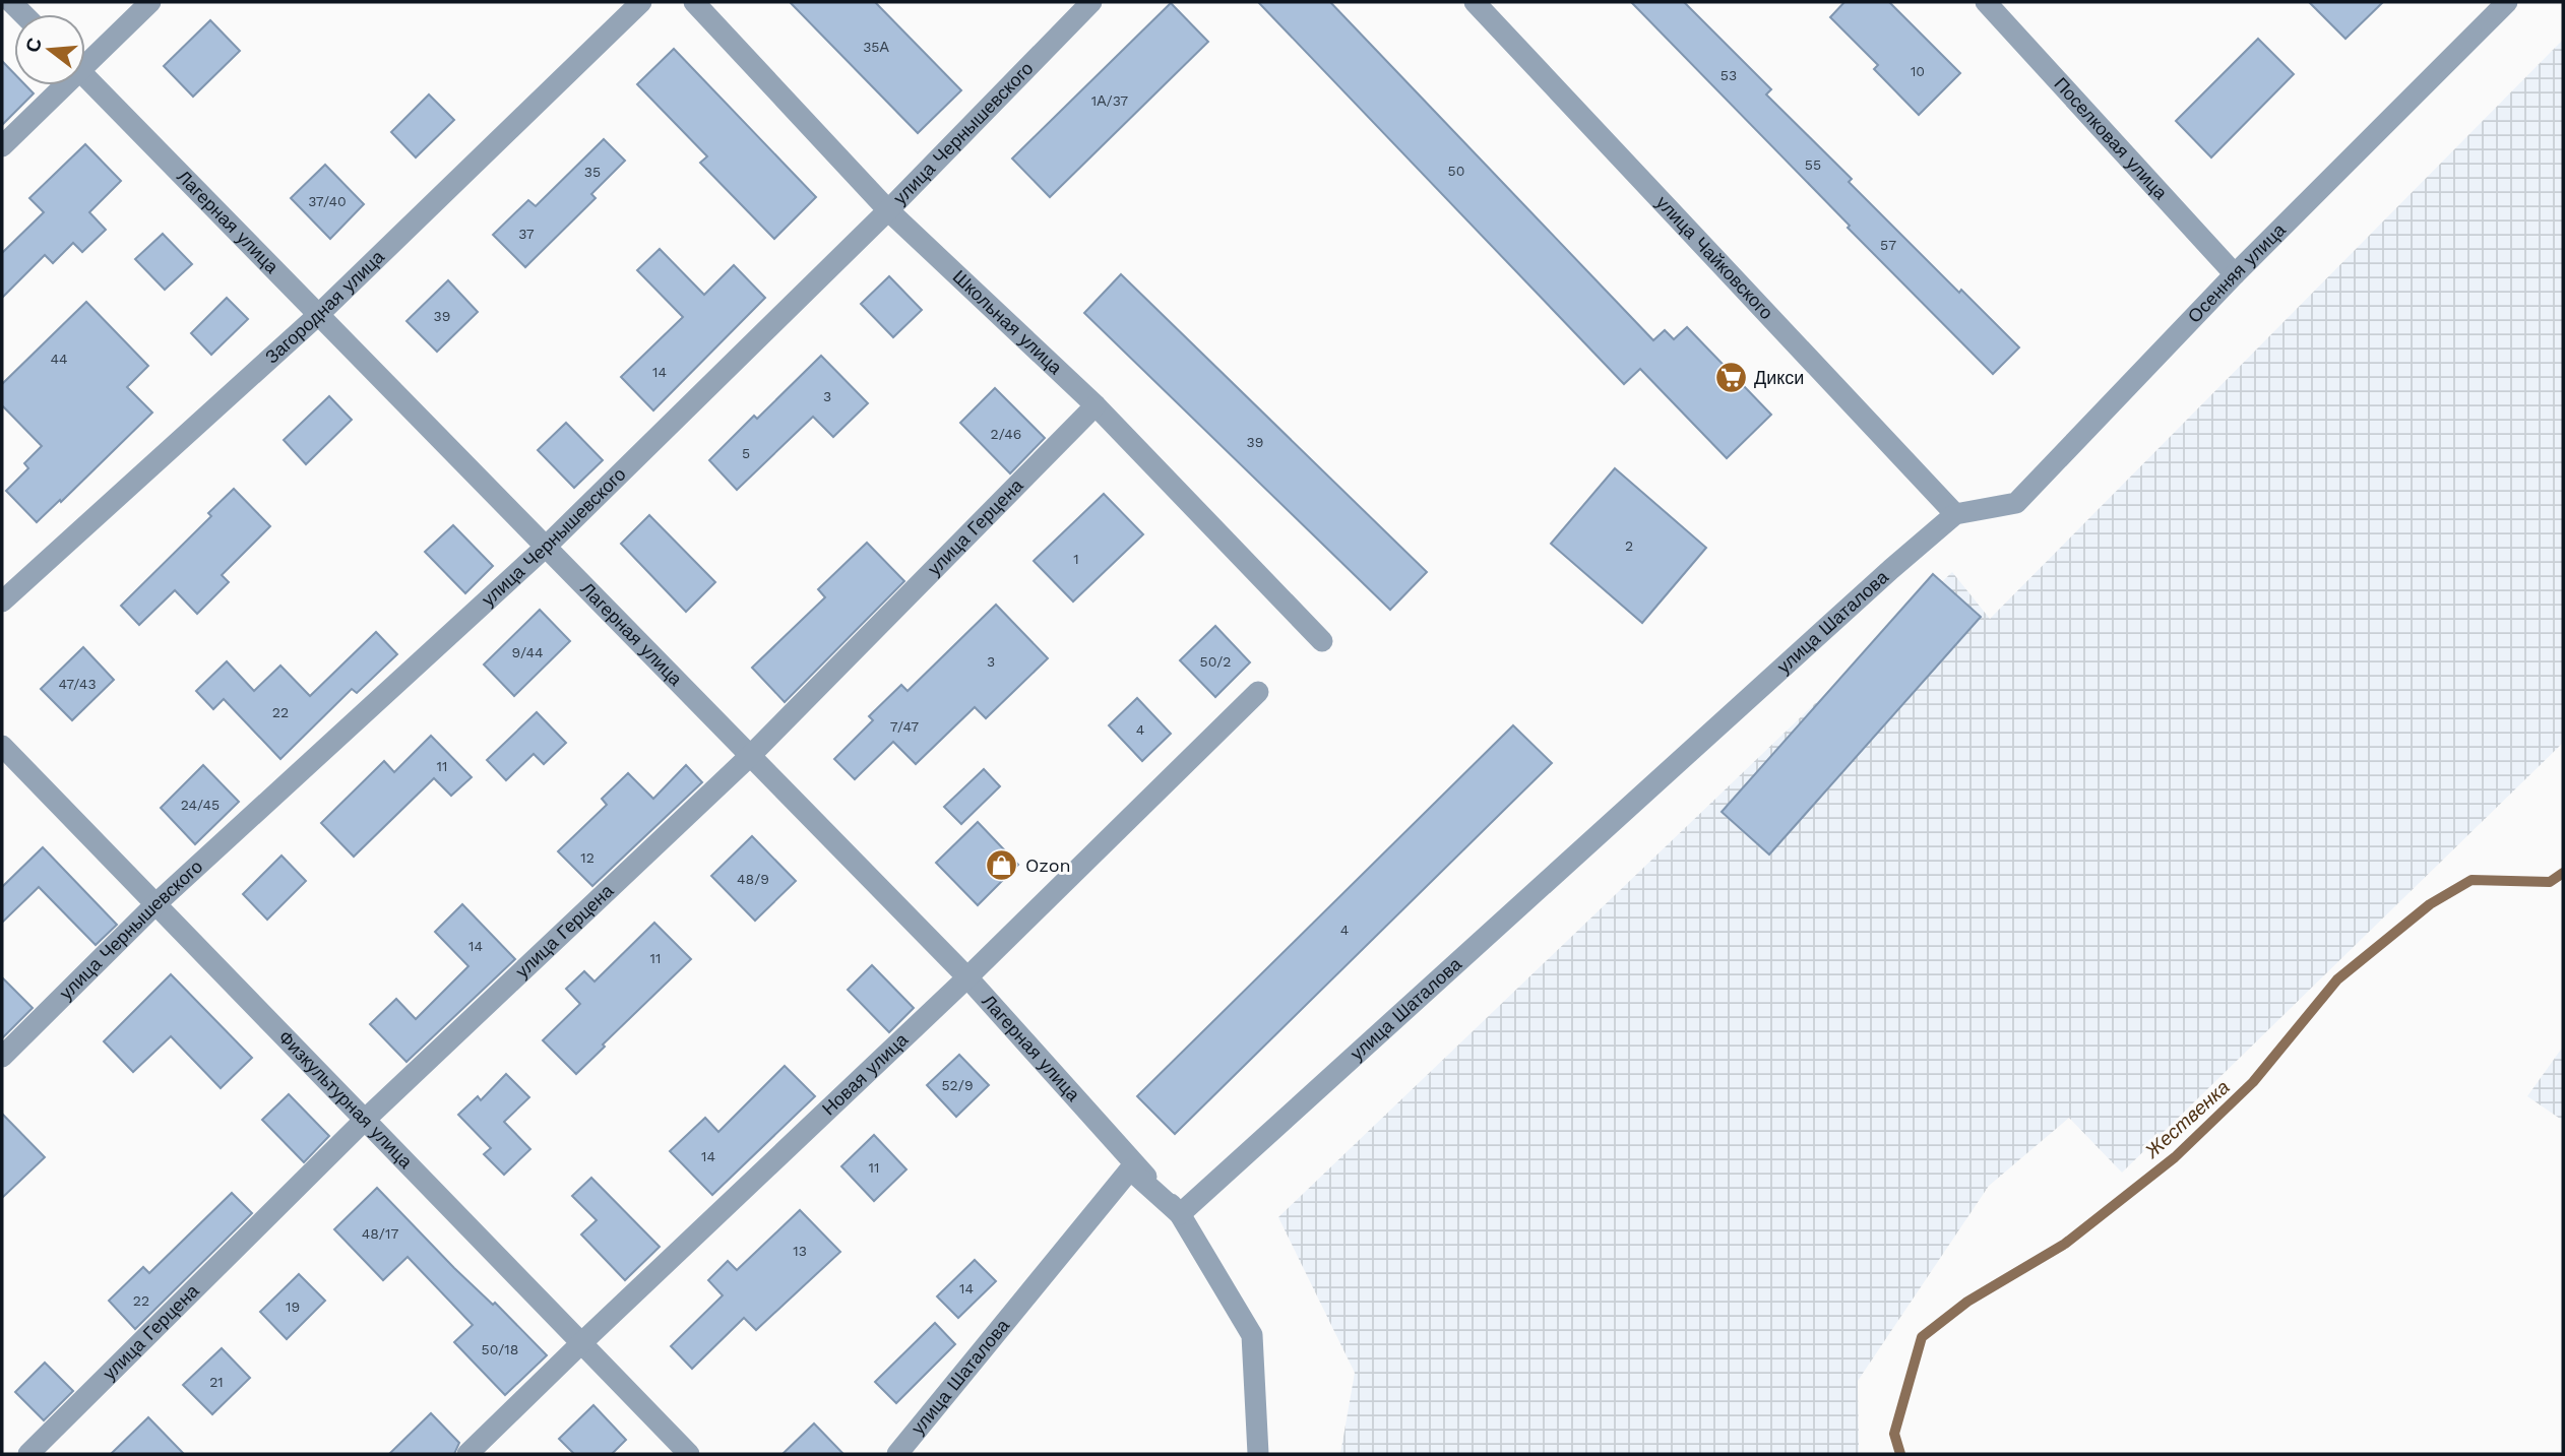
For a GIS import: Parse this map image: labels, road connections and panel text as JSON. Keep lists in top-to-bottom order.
{
  "streets": {
    "street": [
      "улица Чернышевского",
      "Поселковая улица",
      "Лагерная улица",
      "улица Чайковского",
      "Осенняя улица",
      "Загородная улица",
      "Школьная улица",
      "улица Герцена",
      "улица Шаталова",
      "Новая улица",
      "Физкультурная улица"
    ]
  },
  "crossings": [
    ["улица Чернышевского", "Лагерная улица"],
    ["улица Чернышевского", "Школьная улица"],
    ["улица Чернышевского", "Физкультурная улица"],
    ["Поселковая улица", "Осенняя улица"],
    ["Лагерная улица", "Загородная улица"],
    ["Лагерная улица", "улица Герцена"],
    ["Лагерная улица", "улица Шаталова"],
    ["Лагерная улица", "Новая улица"],
    ["улица Чайковского", "Осенняя улица"],
    ["улица Чайковского", "улица Шаталова"],
    ["Осенняя улица", "улица Шаталова"],
    ["Школьная улица", "улица Герцена"],
    ["улица Герцена", "Физкультурная улица"],
    ["Новая улица", "Физкультурная улица"]
  ],
  "water": ["Жественка"],
  "places": {
    "supermarket": ["Дикси"],
    "shop": ["Ozon"]
  },
  "house_numbers": [
    "35А",
    "10",
    "53",
    "1А/37",
    "55",
    "50",
    "35",
    "37/40",
    "37",
    "57",
    "39",
    "44",
    "14",
    "3",
    "2/46",
    "39",
    "5",
    "2",
    "1",
    "9/44",
    "3",
    "50/2",
    "47/43",
    "22",
    "7/47",
    "4",
    "11",
    "24/45",
    "12",
    "48/9",
    "4",
    "14",
    "11",
    "52/9",
    "14",
    "11",
    "48/17",
    "13",
    "14",
    "22",
    "19",
    "50/18",
    "21"
  ],
  "north": "left"
}
